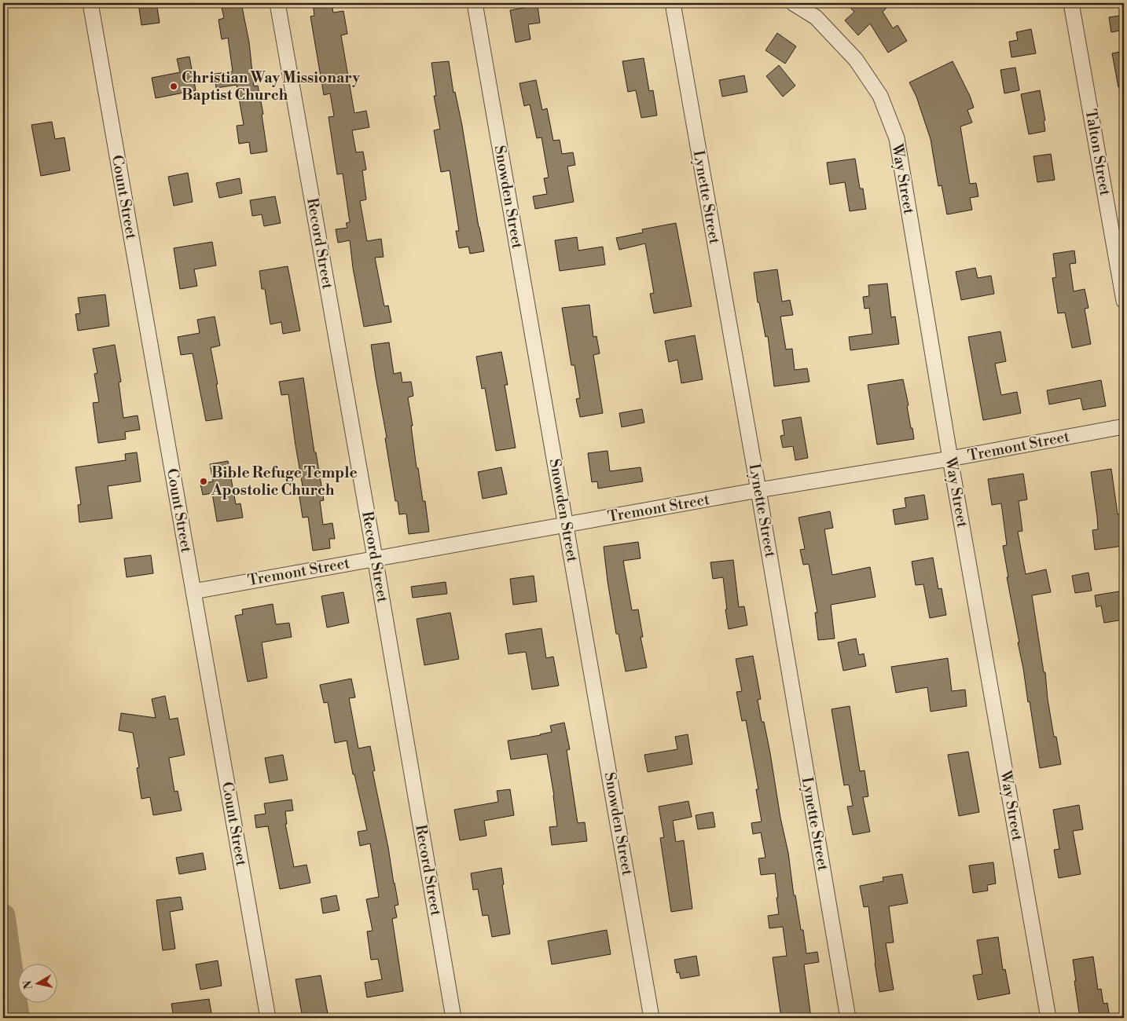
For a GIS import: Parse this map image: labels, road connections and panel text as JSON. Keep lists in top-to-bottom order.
{
  "streets": {
    "street": [
      "Talton Street",
      "Way Street",
      "Count Street",
      "Snowden Street",
      "Lynette Street",
      "Record Street",
      "Tremont Street"
    ]
  },
  "crossings": [
    ["Way Street", "Tremont Street"],
    ["Count Street", "Tremont Street"],
    ["Snowden Street", "Tremont Street"],
    ["Lynette Street", "Tremont Street"],
    ["Record Street", "Tremont Street"]
  ],
  "places": ["Christian Way Missionary Baptist Church", "Bible Refuge Temple Apostolic Church"],
  "north": "left"
}
